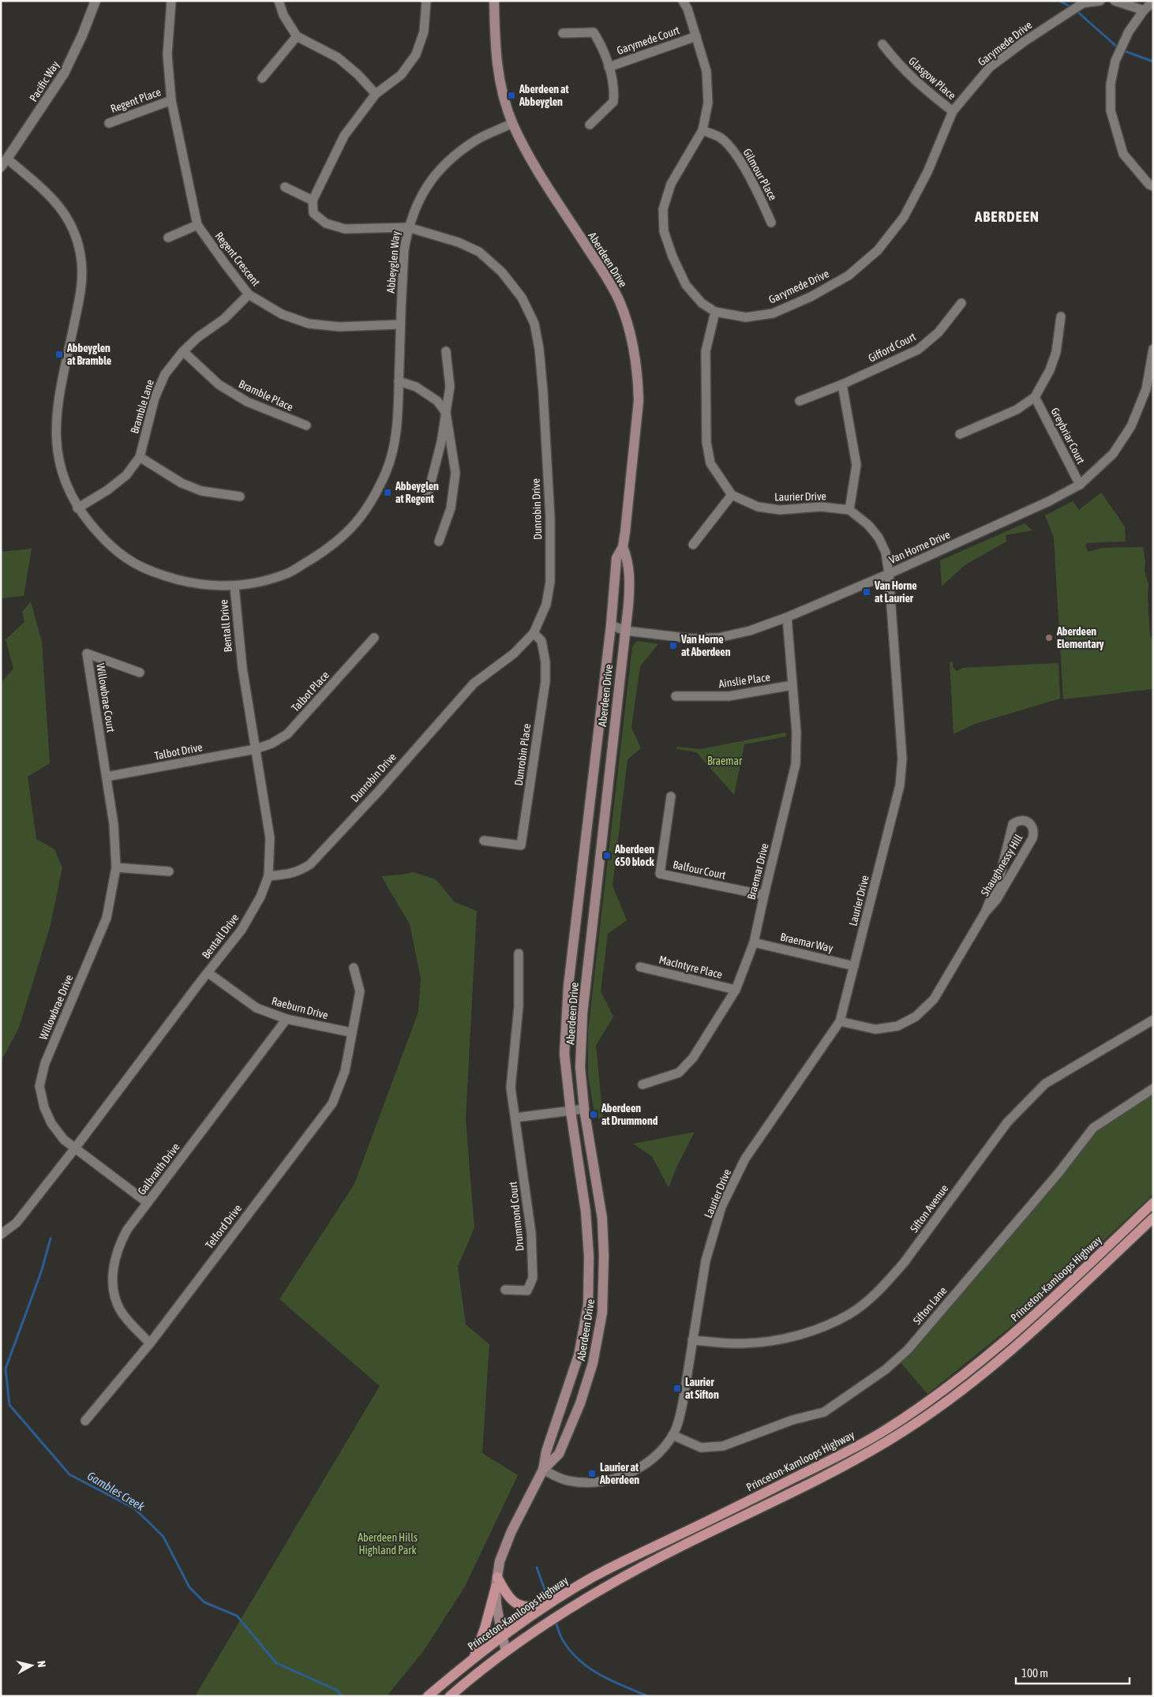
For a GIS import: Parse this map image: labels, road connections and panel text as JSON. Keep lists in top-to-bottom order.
{
  "streets": {
    "main road": ["Aberdeen Drive", "Princeton-Kamloops Highway"],
    "street": [
      "Garymede Court",
      "Garymede Drive",
      "Glasgow Place",
      "Pacific Way",
      "Regent Place",
      "Gilmour Place",
      "Regent Crescent",
      "Abbeyglen Way",
      "Gifford Court",
      "Bramble Place",
      "Bramble Lane",
      "Greybriar Court",
      "Laurier Drive",
      "Dunrobin Drive",
      "Van Horne Drive",
      "Bentall Drive",
      "Ainslie Place",
      "Talbot Place",
      "Willowbrae Court",
      "Talbot Drive",
      "Dunrobin Place",
      "Shaughnessy Hill",
      "Balfour Court",
      "Braemar Drive",
      "Braemar Way",
      "MacIntyre Place",
      "Willowbrae Drive",
      "Raeburn Drive",
      "Galbraith Drive",
      "Sifton Avenue",
      "Drummond Court",
      "Telford Drive",
      "Sifton Lane"
    ]
  },
  "crossings": [
    ["Garymede Court", "Garymede Drive"],
    ["Garymede Drive", "Glasgow Place"],
    ["Garymede Drive", "Gilmour Place"],
    ["Pacific Way", "Abbeyglen Way"],
    ["Regent Place", "Regent Crescent"],
    ["Regent Crescent", "Abbeyglen Way"],
    ["Regent Crescent", "Bramble Lane"],
    ["Aberdeen Drive", "Abbeyglen Way"],
    ["Aberdeen Drive", "Laurier Drive"],
    ["Aberdeen Drive", "Van Horne Drive"],
    ["Aberdeen Drive", "Princeton-Kamloops Highway"],
    ["Abbeyglen Way", "Bramble Lane"],
    ["Abbeyglen Way", "Dunrobin Drive"],
    ["Abbeyglen Way", "Bentall Drive"],
    ["Bramble Place", "Bramble Lane"],
    ["Greybriar Court", "Van Horne Drive"],
    ["Laurier Drive", "Van Horne Drive"],
    ["Laurier Drive", "Shaughnessy Hill"],
    ["Laurier Drive", "Braemar Way"],
    ["Laurier Drive", "Sifton Avenue"],
    ["Laurier Drive", "Sifton Lane"],
    ["Dunrobin Drive", "Bentall Drive"],
    ["Dunrobin Drive", "Dunrobin Place"],
    ["Van Horne Drive", "Braemar Drive"],
    ["Bentall Drive", "Talbot Place"],
    ["Bentall Drive", "Talbot Drive"],
    ["Bentall Drive", "Willowbrae Drive"],
    ["Bentall Drive", "Raeburn Drive"],
    ["Ainslie Place", "Braemar Drive"],
    ["Talbot Place", "Talbot Drive"],
    ["Willowbrae Court", "Talbot Drive"],
    ["Willowbrae Court", "Willowbrae Drive"],
    ["Talbot Drive", "Willowbrae Drive"],
    ["Balfour Court", "Braemar Drive"],
    ["Braemar Drive", "Braemar Way"],
    ["Braemar Drive", "MacIntyre Place"],
    ["Willowbrae Drive", "Galbraith Drive"],
    ["Raeburn Drive", "Galbraith Drive"],
    ["Raeburn Drive", "Telford Drive"],
    ["Galbraith Drive", "Telford Drive"]
  ],
  "districts": ["ABERDEEN"],
  "water": ["Gambles Creek"],
  "parks": ["Braemar", "Aberdeen Hills Highland Park"],
  "places": {
    "transit": [
      "Aberdeen at Abbeyglen",
      "Abbeyglen at Bramble",
      "Abbeyglen at Regent",
      "Van Horne at Laurier",
      "Van Horne at Aberdeen",
      "Aberdeen 650 block",
      "Aberdeen at Drummond",
      "Laurier at Sifton",
      "Laurier at Aberdeen"
    ],
    "other": ["Aberdeen Elementary"]
  },
  "scale_bar": "100 m",
  "north": "right"
}
